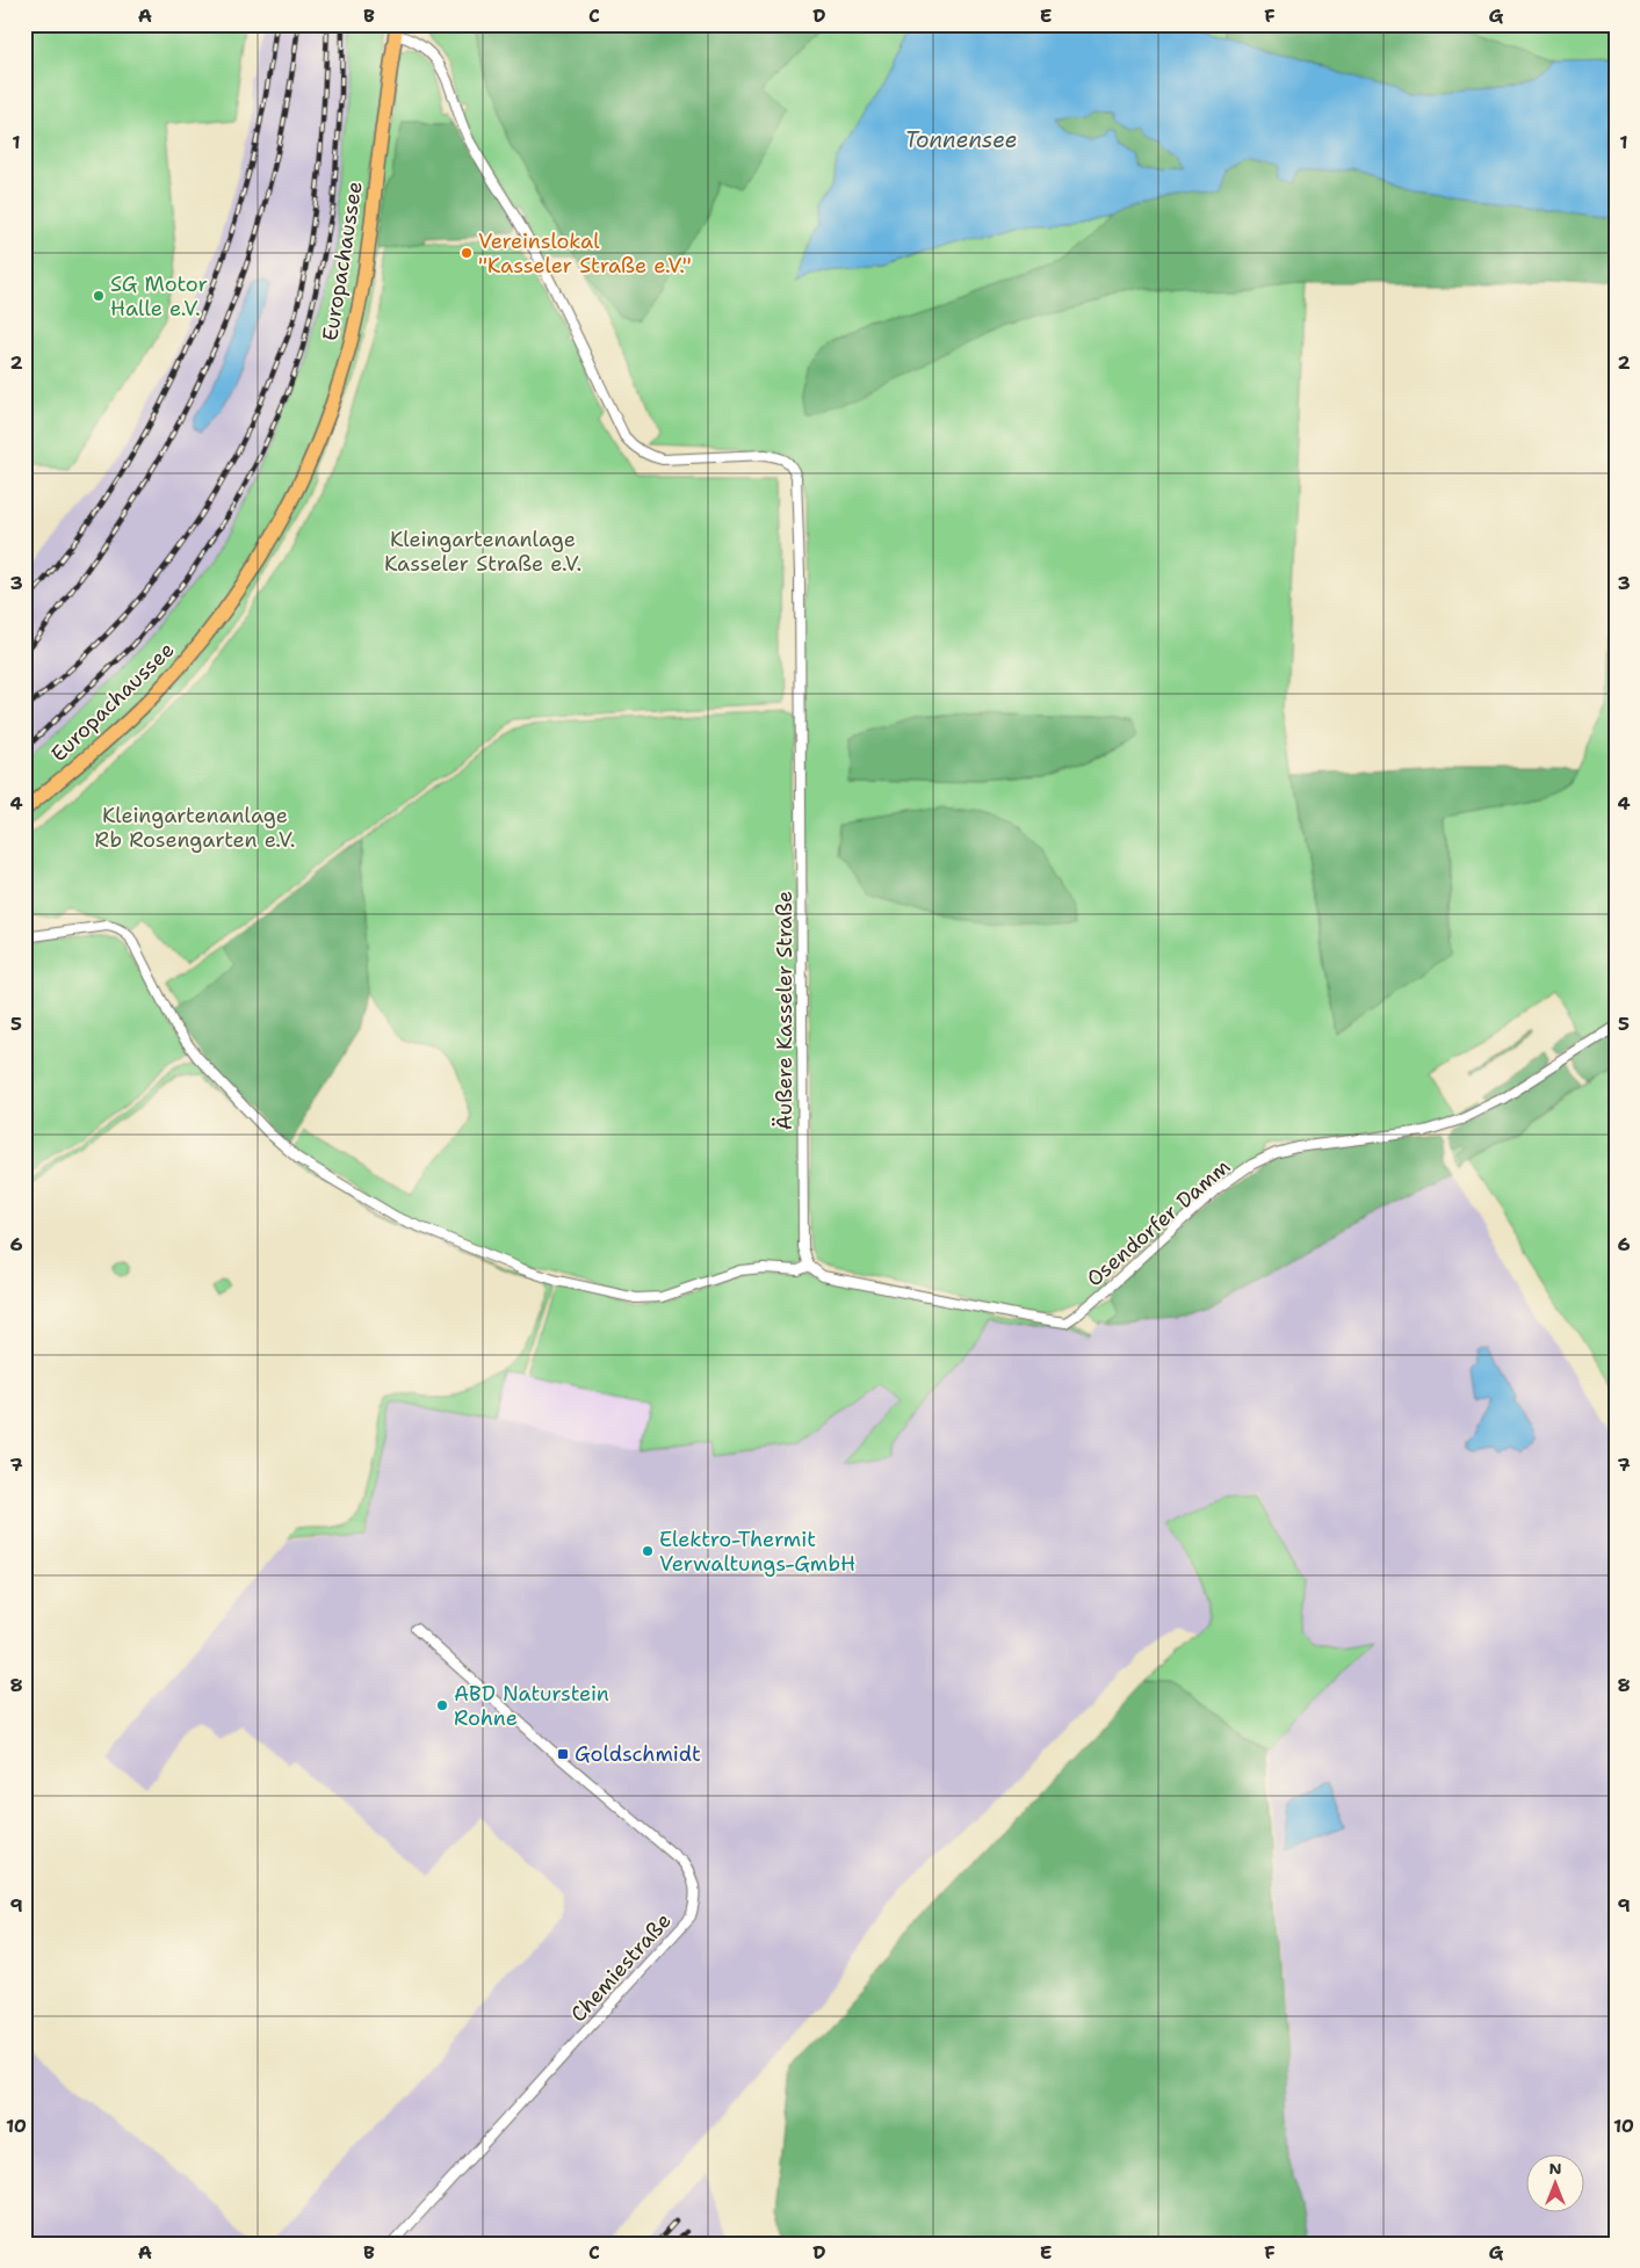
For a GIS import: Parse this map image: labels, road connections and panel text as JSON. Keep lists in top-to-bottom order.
{
  "streets": {
    "main road": ["Europachaussee"],
    "street": ["Äußere Kasseler Straße", "Osendorfer Damm", "Chemiestraße"]
  },
  "crossings": [
    ["Europachaussee", "Äußere Kasseler Straße"],
    ["Äußere Kasseler Straße", "Osendorfer Damm"]
  ],
  "water": ["Tonnensee"],
  "parks": ["Kleingartenanlage Kasseler Straße e.V.", "Kleingartenanlage Rb Rosengarten e.V."],
  "places": {
    "other": [
      "Vereinslokal \"Kasseler Straße e.V.\"",
      "SG Motor Halle e.V.",
      "Elektro-Thermit Verwaltungs-GmbH",
      "ABD Naturstein Rohne"
    ],
    "transit": ["Goldschmidt"]
  },
  "north": "top",
  "grid": {
    "columns": [
      "A",
      "B",
      "C",
      "D",
      "E",
      "F",
      "G"
    ],
    "rows": [
      "1",
      "2",
      "3",
      "4",
      "5",
      "6",
      "7",
      "8",
      "9",
      "10"
    ]
  }
}
